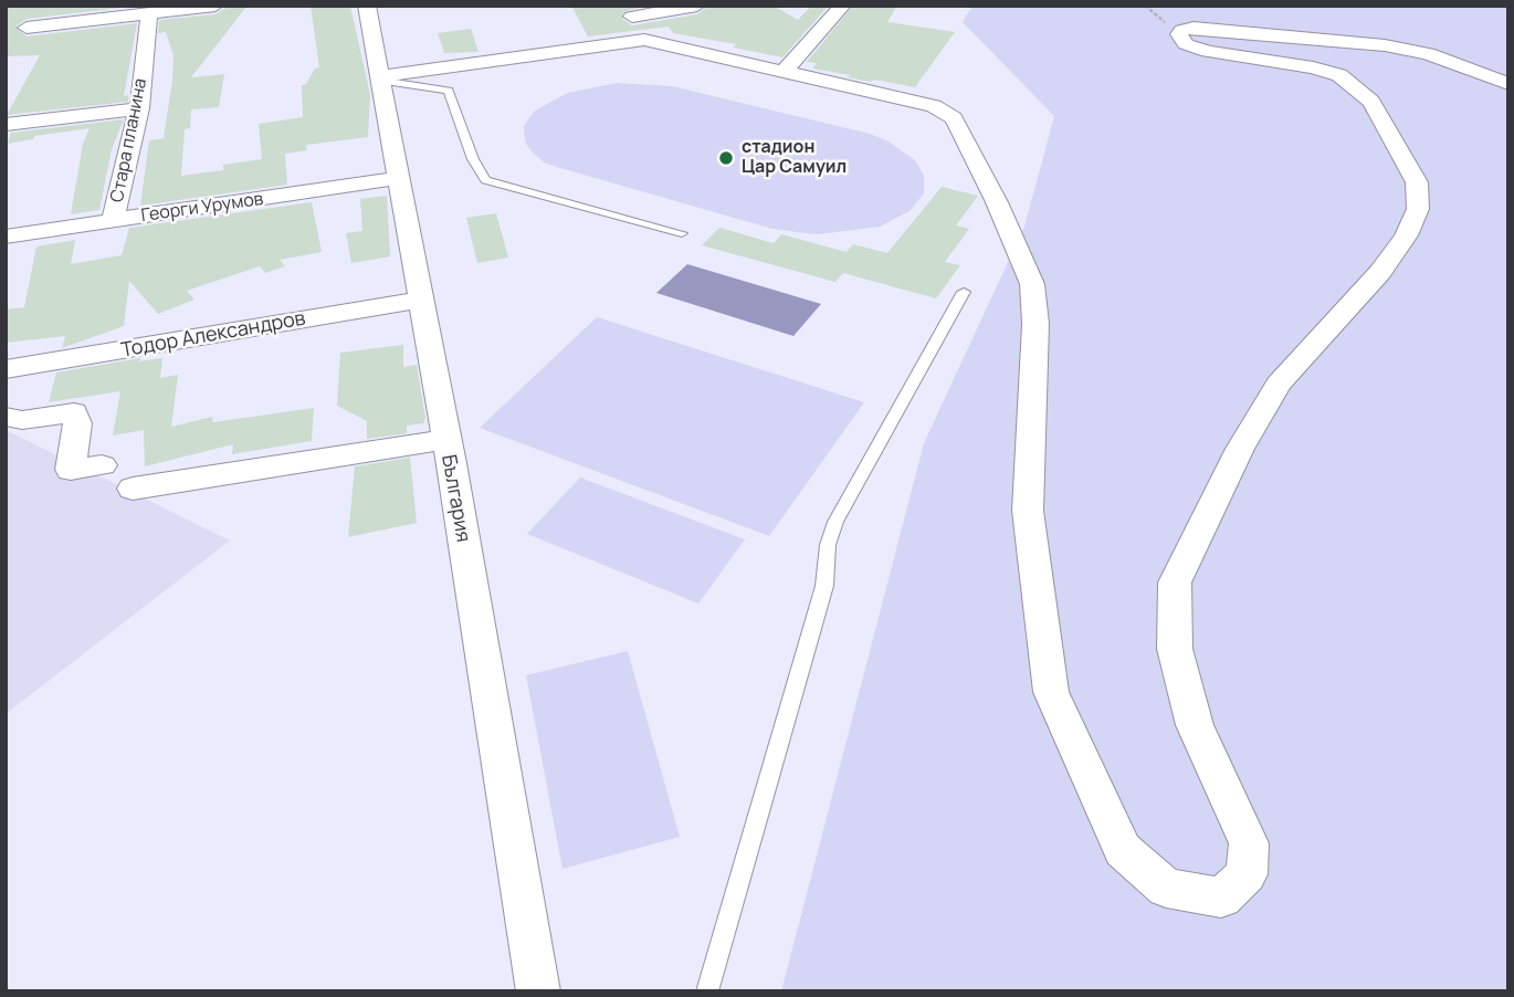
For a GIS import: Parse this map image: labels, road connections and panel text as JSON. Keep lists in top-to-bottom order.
{
  "streets": {
    "street": [
      "Стара планина",
      "Георги Урумов",
      "Тодор Александров",
      "България"
    ]
  },
  "crossings": [
    ["Стара планина", "Георги Урумов"],
    ["Георги Урумов", "България"],
    ["Тодор Александров", "България"]
  ],
  "places": ["стадион Цар Самуил"]
}
